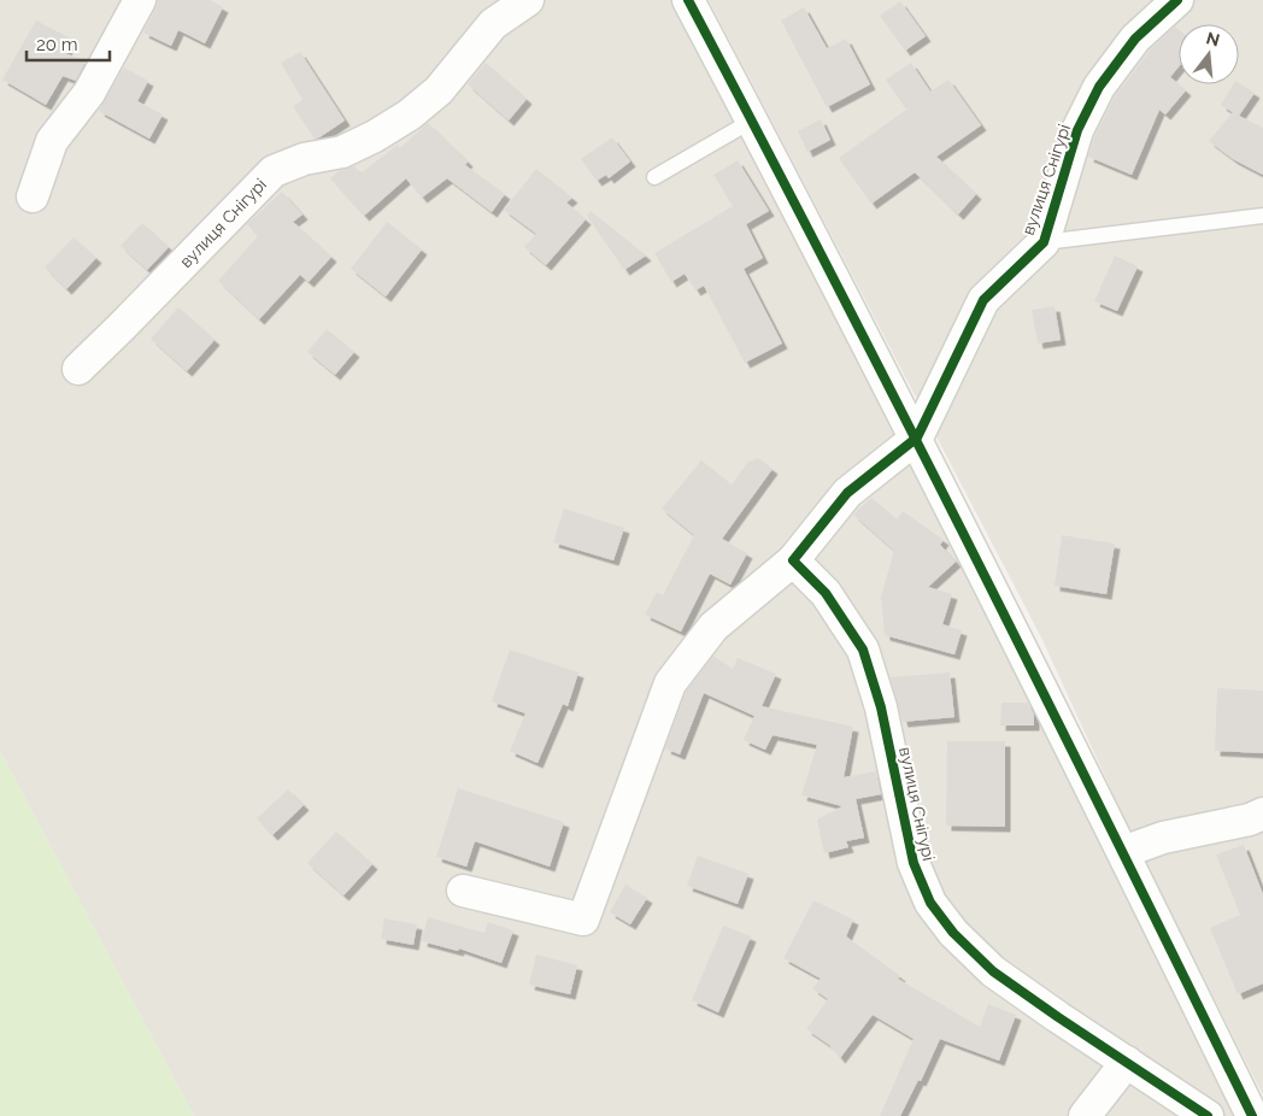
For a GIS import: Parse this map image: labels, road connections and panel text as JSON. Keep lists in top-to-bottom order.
{
  "streets": {
    "street": ["вулиця Снігурі"]
  },
  "scale_bar": "20 m",
  "north": "top"
}
